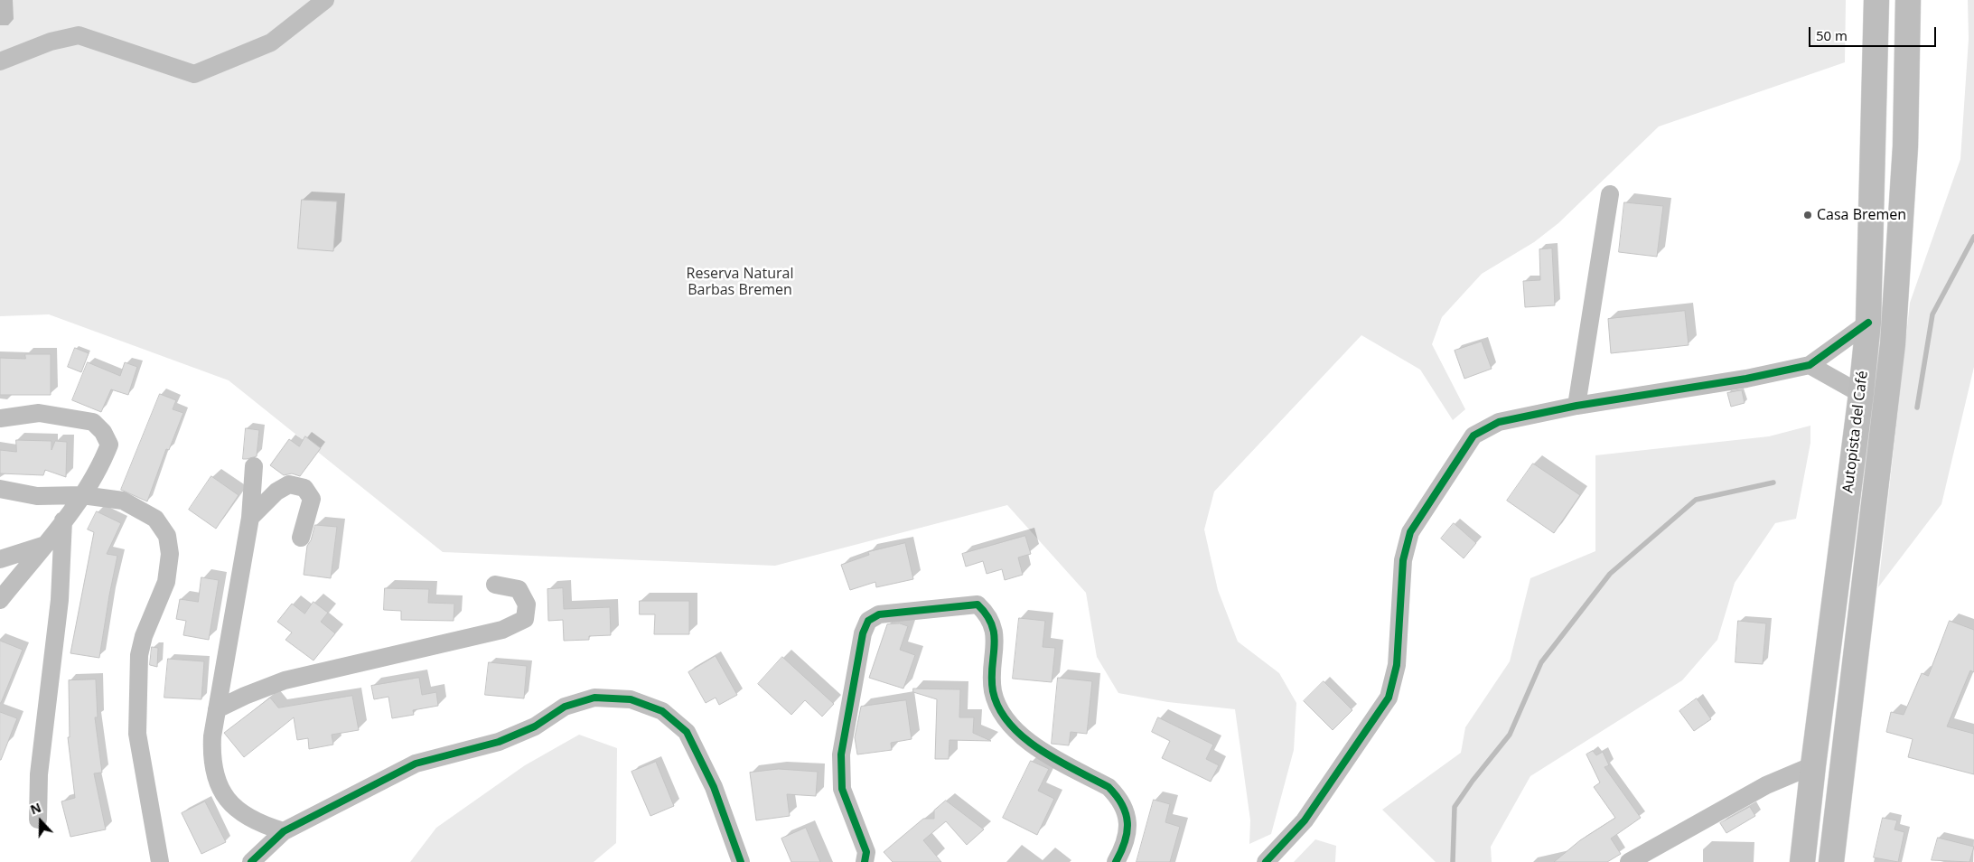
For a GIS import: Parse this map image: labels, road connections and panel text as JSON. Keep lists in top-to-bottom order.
{
  "streets": {
    "highway": ["Autopista del Café"]
  },
  "parks": ["Reserva Natural Barbas Bremen"],
  "places": ["Casa Bremen"],
  "scale_bar": "50 m",
  "north": "top"
}
